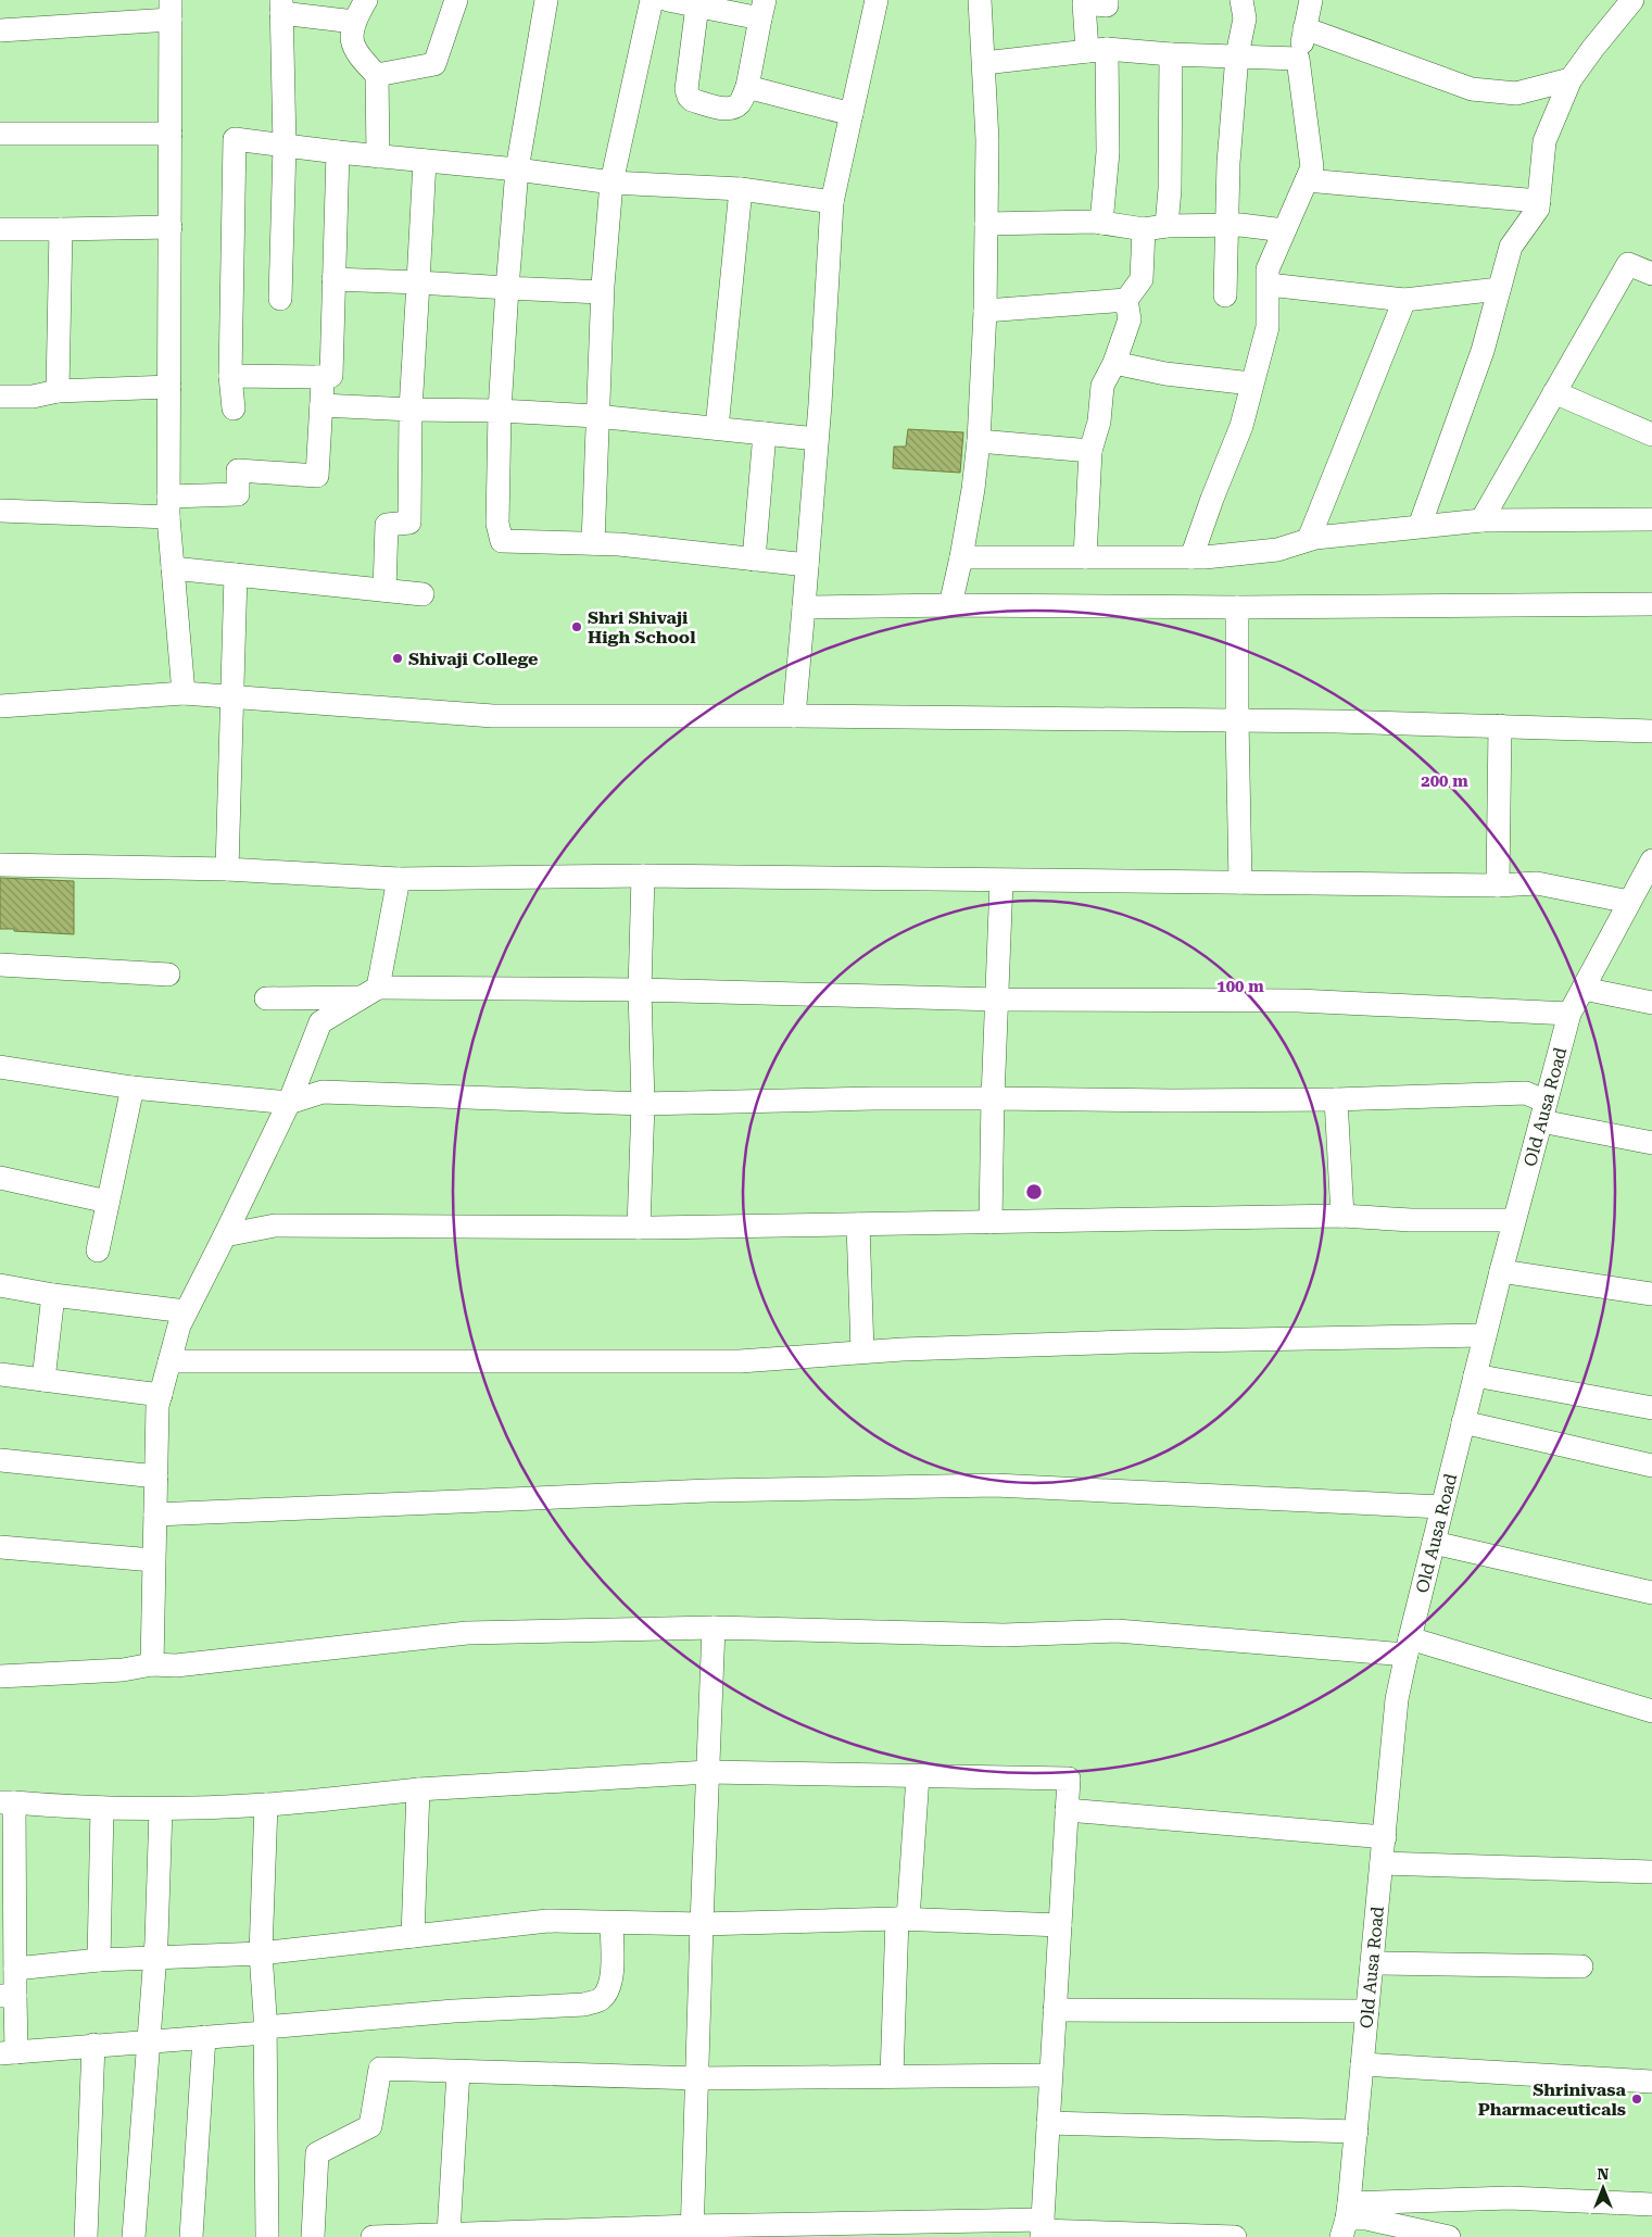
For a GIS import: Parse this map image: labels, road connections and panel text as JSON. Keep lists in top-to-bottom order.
{
  "streets": {
    "street": ["Old Ausa Road"]
  },
  "places": ["Shri Shivaji High School", "Shivaji College", "Shrinivasa Pharmaceuticals"],
  "north": "top",
  "rings": ["200 m", "100 m"]
}
